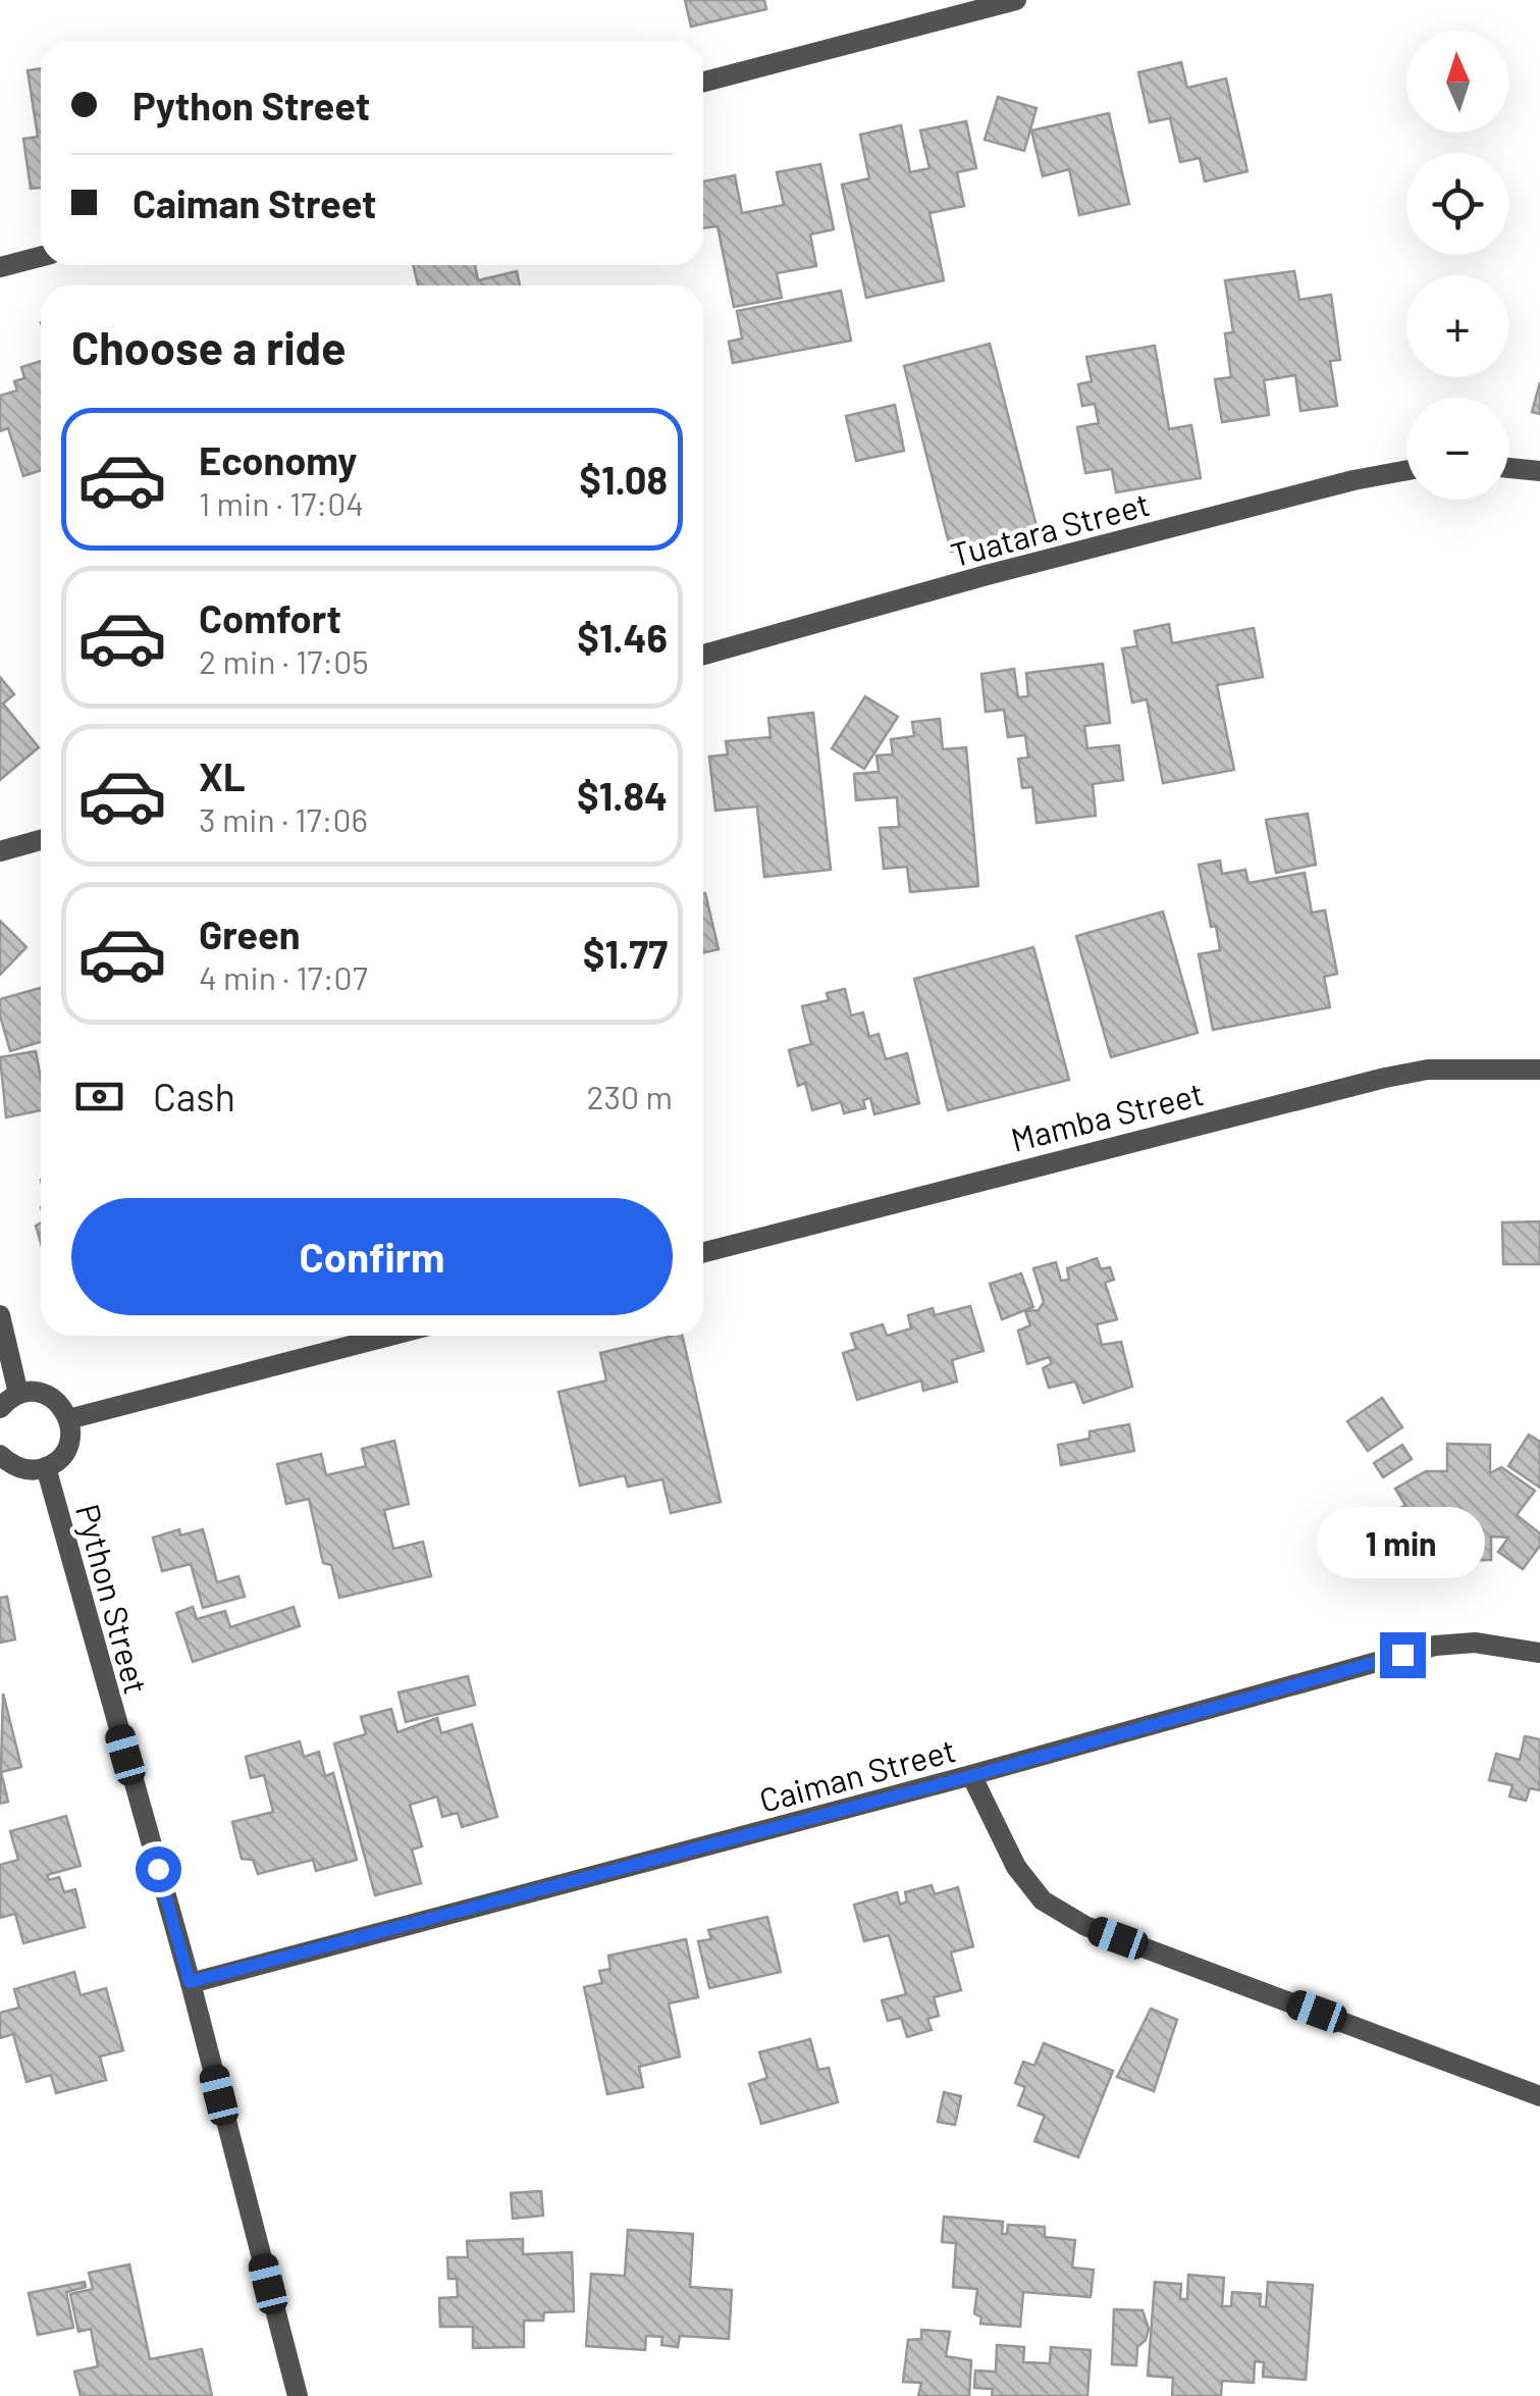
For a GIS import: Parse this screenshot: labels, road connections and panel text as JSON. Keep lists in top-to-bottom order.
{
  "streets": {
    "street": [
      "Tuatara Street",
      "Mamba Street",
      "Python Street",
      "Caiman Street"
    ]
  },
  "crossings": [
    ["Python Street", "Caiman Street"]
  ],
  "north": "top",
  "page": {
    "map_buttons": ["+", "−"],
    "banner": ["Python Street", "Caiman Street"],
    "heading": "Choose a ride",
    "list": [
      {
        "name": "Economy",
        "note": "1 min · 17:04",
        "value": "$1.08"
      },
      {
        "name": "Comfort",
        "note": "2 min · 17:05",
        "value": "$1.46"
      },
      {
        "name": "XL",
        "note": "3 min · 17:06",
        "value": "$1.84"
      },
      {
        "name": "Green",
        "note": "4 min · 17:07",
        "value": "$1.77"
      }
    ],
    "pay": ["Cash", "230 m"],
    "buttons": "Confirm",
    "bubble": "1 min"
  }
}
